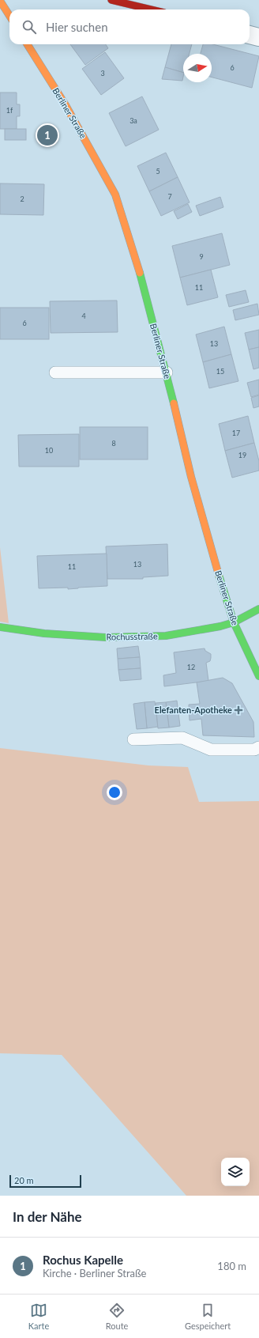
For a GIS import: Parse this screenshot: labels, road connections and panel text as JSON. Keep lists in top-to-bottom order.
{
  "streets": {
    "street": ["Berliner Straße", "Rochusstraße"]
  },
  "crossings": [
    ["Berliner Straße", "Rochusstraße"]
  ],
  "places": {
    "health": ["Elefanten-Apotheke"]
  },
  "house_numbers": [
    "6",
    "3",
    "1f",
    "3a",
    "5",
    "7",
    "2",
    "9",
    "11",
    "4",
    "6",
    "13",
    "15",
    "17",
    "8",
    "10",
    "19",
    "13",
    "11",
    "12"
  ],
  "scale_bar": "20 m",
  "north": "right",
  "page": {
    "search": "Hier suchen",
    "pins": "1",
    "scale": "20 m",
    "heading": "In der Nähe",
    "list": [
      {
        "mark": "1",
        "name": "Rochus Kapelle",
        "note": "Kirche · Berliner Straße",
        "value": "180 m"
      }
    ],
    "nav": ["Karte", "Route", "Gespeichert"]
  }
}
